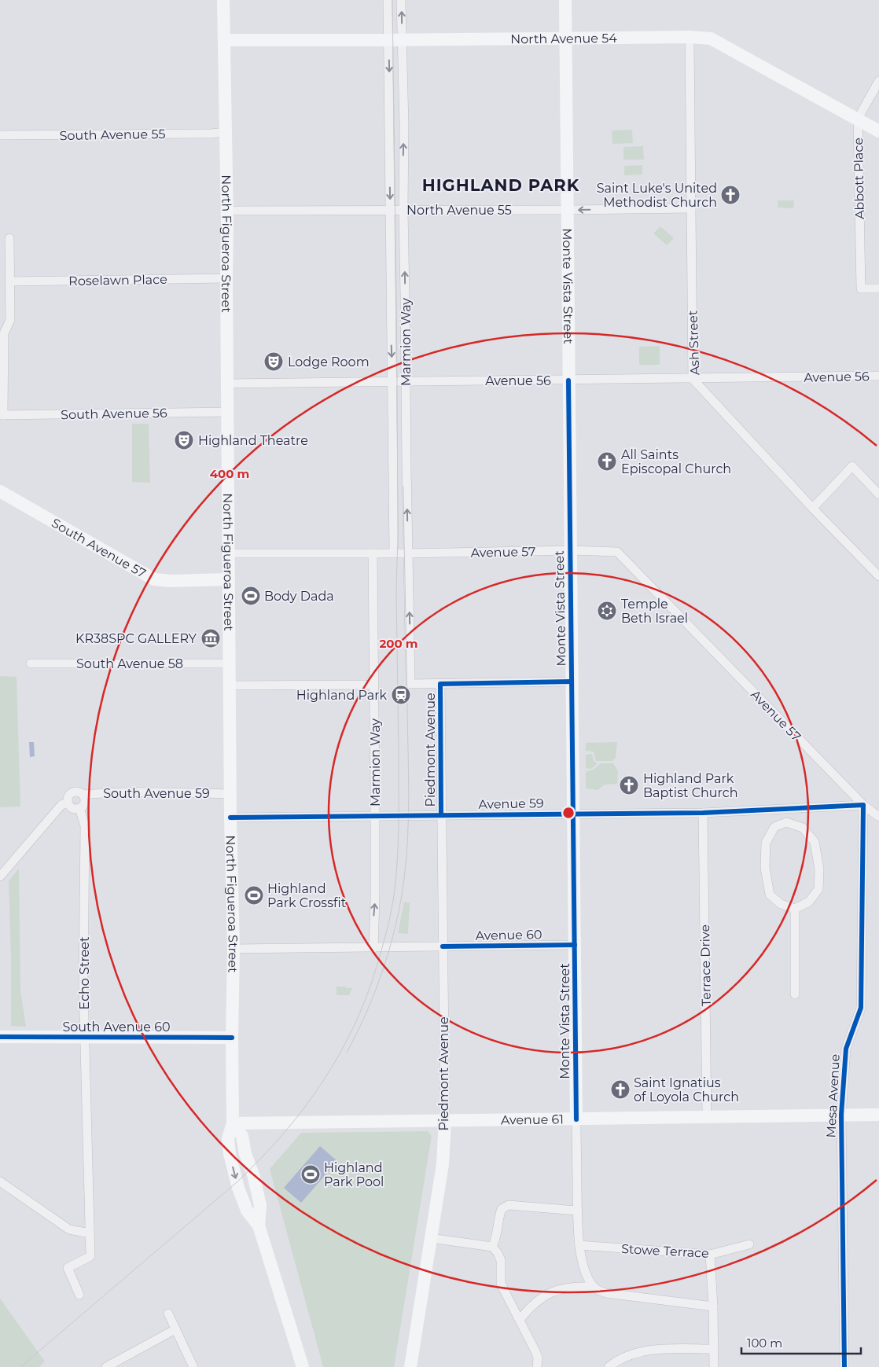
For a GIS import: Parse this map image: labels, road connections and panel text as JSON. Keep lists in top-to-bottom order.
{
  "streets": {
    "street": [
      "North Avenue 54",
      "South Avenue 55",
      "Abbott Place",
      "North Avenue 55",
      "North Figueroa Street",
      "Roselawn Place",
      "Monte Vista Street",
      "Marmion Way",
      "Ash Street",
      "Avenue 56",
      "South Avenue 56",
      "South Avenue 57",
      "Avenue 57",
      "South Avenue 58",
      "Piedmont Avenue",
      "South Avenue 59",
      "Avenue 59",
      "Avenue 60",
      "Terrace Drive",
      "Echo Street",
      "South Avenue 60",
      "Mesa Avenue",
      "Avenue 61",
      "Stowe Terrace"
    ]
  },
  "crossings": [
    ["North Avenue 54", "Abbott Place"],
    ["North Avenue 54", "North Figueroa Street"],
    ["North Avenue 54", "Monte Vista Street"],
    ["North Avenue 54", "Marmion Way"],
    ["North Avenue 54", "Ash Street"],
    ["South Avenue 55", "North Figueroa Street"],
    ["North Avenue 55", "North Figueroa Street"],
    ["North Avenue 55", "Monte Vista Street"],
    ["North Avenue 55", "Marmion Way"],
    ["North Avenue 55", "Ash Street"],
    ["North Figueroa Street", "Roselawn Place"],
    ["North Figueroa Street", "Avenue 56"],
    ["North Figueroa Street", "South Avenue 56"],
    ["North Figueroa Street", "South Avenue 57"],
    ["North Figueroa Street", "Avenue 57"],
    ["North Figueroa Street", "South Avenue 58"],
    ["North Figueroa Street", "South Avenue 59"],
    ["North Figueroa Street", "Avenue 59"],
    ["North Figueroa Street", "Avenue 60"],
    ["North Figueroa Street", "South Avenue 60"],
    ["North Figueroa Street", "Avenue 61"],
    ["Monte Vista Street", "Avenue 56"],
    ["Monte Vista Street", "Avenue 57"],
    ["Monte Vista Street", "Avenue 59"],
    ["Monte Vista Street", "Avenue 60"],
    ["Monte Vista Street", "Avenue 61"],
    ["Monte Vista Street", "Stowe Terrace"],
    ["Marmion Way", "Avenue 56"],
    ["Marmion Way", "Avenue 57"],
    ["Marmion Way", "Piedmont Avenue"],
    ["Marmion Way", "Avenue 59"],
    ["Marmion Way", "Avenue 60"],
    ["Ash Street", "Avenue 56"],
    ["Avenue 57", "Avenue 59"],
    ["Avenue 57", "Mesa Avenue"],
    ["Piedmont Avenue", "Avenue 59"],
    ["Piedmont Avenue", "Avenue 60"],
    ["Piedmont Avenue", "Avenue 61"],
    ["South Avenue 59", "Echo Street"],
    ["Avenue 59", "Terrace Drive"],
    ["Avenue 59", "Mesa Avenue"],
    ["Terrace Drive", "Avenue 61"],
    ["Echo Street", "South Avenue 60"],
    ["Mesa Avenue", "Avenue 61"]
  ],
  "districts": ["HIGHLAND PARK"],
  "places": {
    "church": [
      "Saint Luke's United Methodist Church",
      "All Saints Episcopal Church",
      "Highland Park Baptist Church",
      "Saint Ignatius of Loyola Church"
    ],
    "theatre": ["Lodge Room", "Highland Theatre"],
    "sports": ["Body Dada", "Highland Park Crossfit", "Highland Park Pool"],
    "synagogue": ["Temple Beth Israel"],
    "museum": ["KR38SPC GALLERY"],
    "station": ["Highland Park"]
  },
  "scale_bar": "100 m",
  "rings": ["400 m", "200 m"]
}
